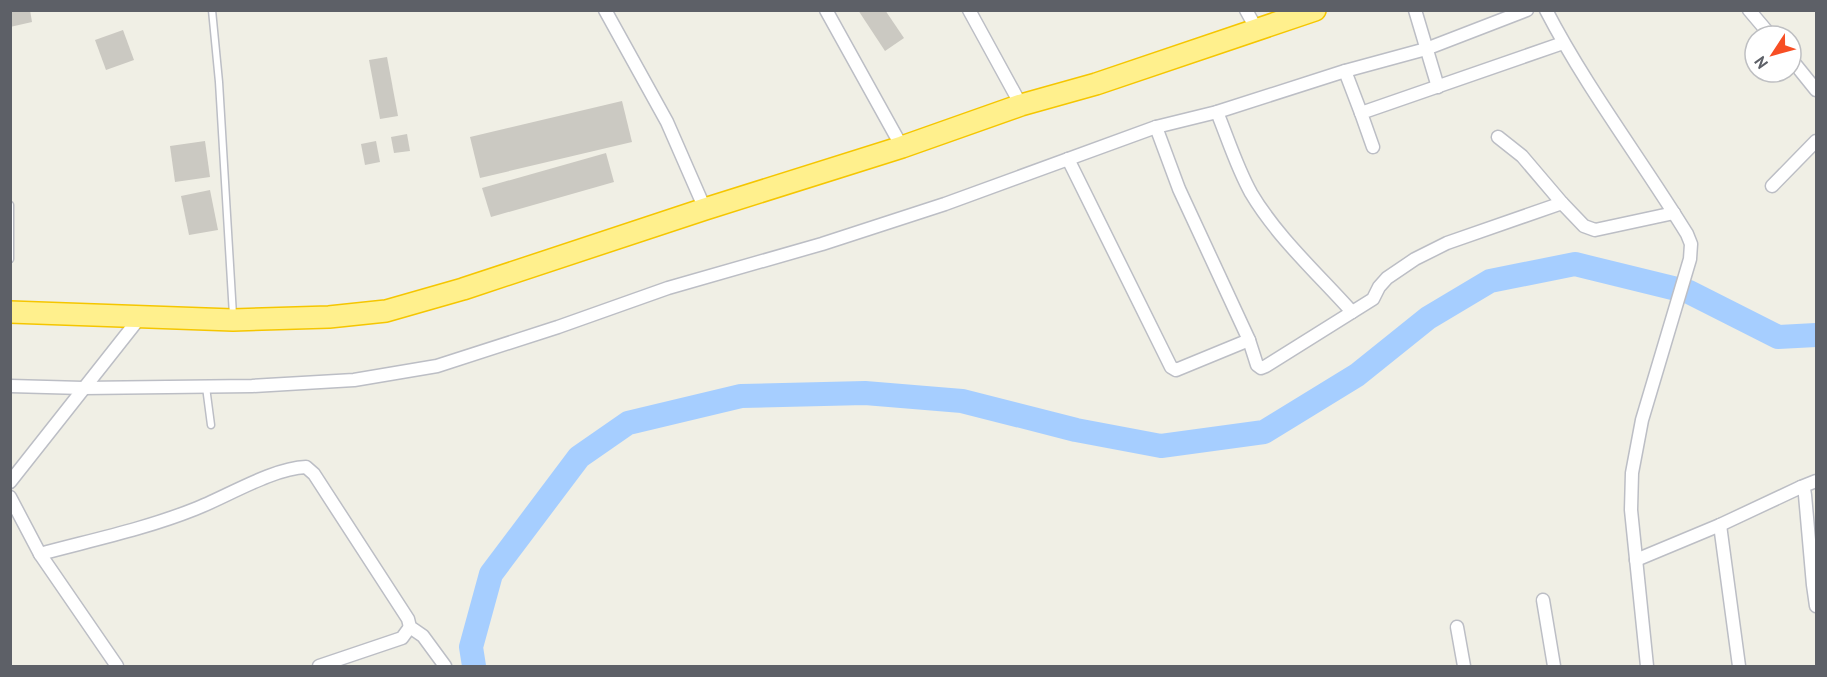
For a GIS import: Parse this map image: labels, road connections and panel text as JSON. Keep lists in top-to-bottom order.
{
  "north": "bottom left"
}
